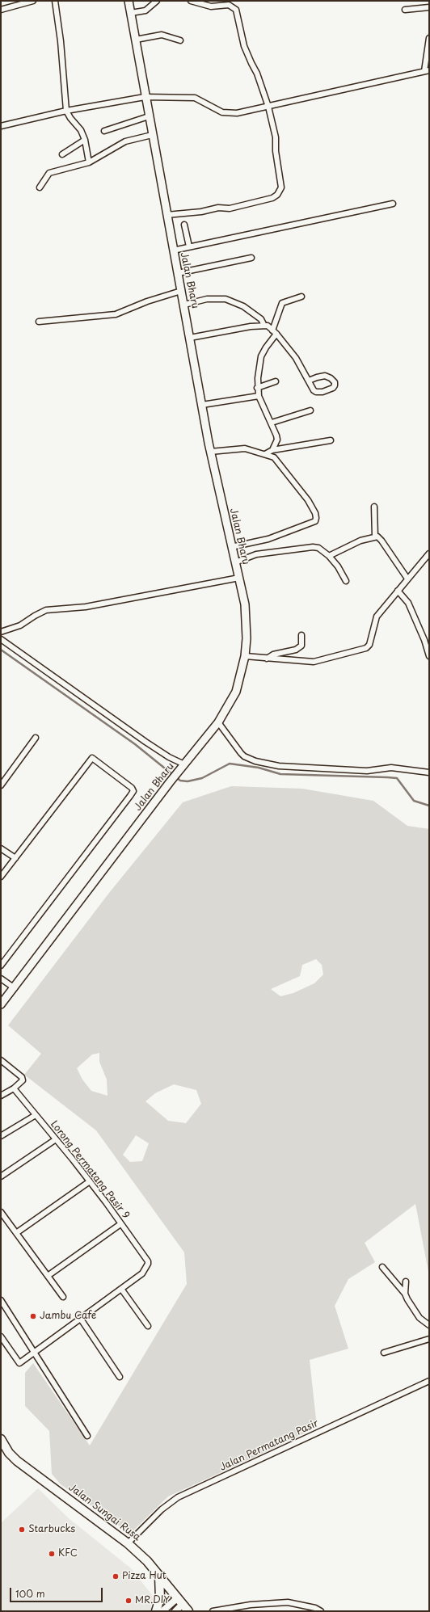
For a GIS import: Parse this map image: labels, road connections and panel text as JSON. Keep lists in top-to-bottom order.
{
  "streets": {
    "main road": ["Jalan Bharu", "Jalan Sungai Rusa"],
    "street": ["Lorong Permatang Pasir 9", "Jalan Permatang Pasir"]
  },
  "crossings": [
    ["Jalan Permatang Pasir", "Jalan Sungai Rusa"]
  ],
  "places": [
    "Jambu Cafe",
    "Starbucks",
    "KFC",
    "Pizza Hut",
    "MR.DIY"
  ],
  "scale_bar": "100 m"
}
